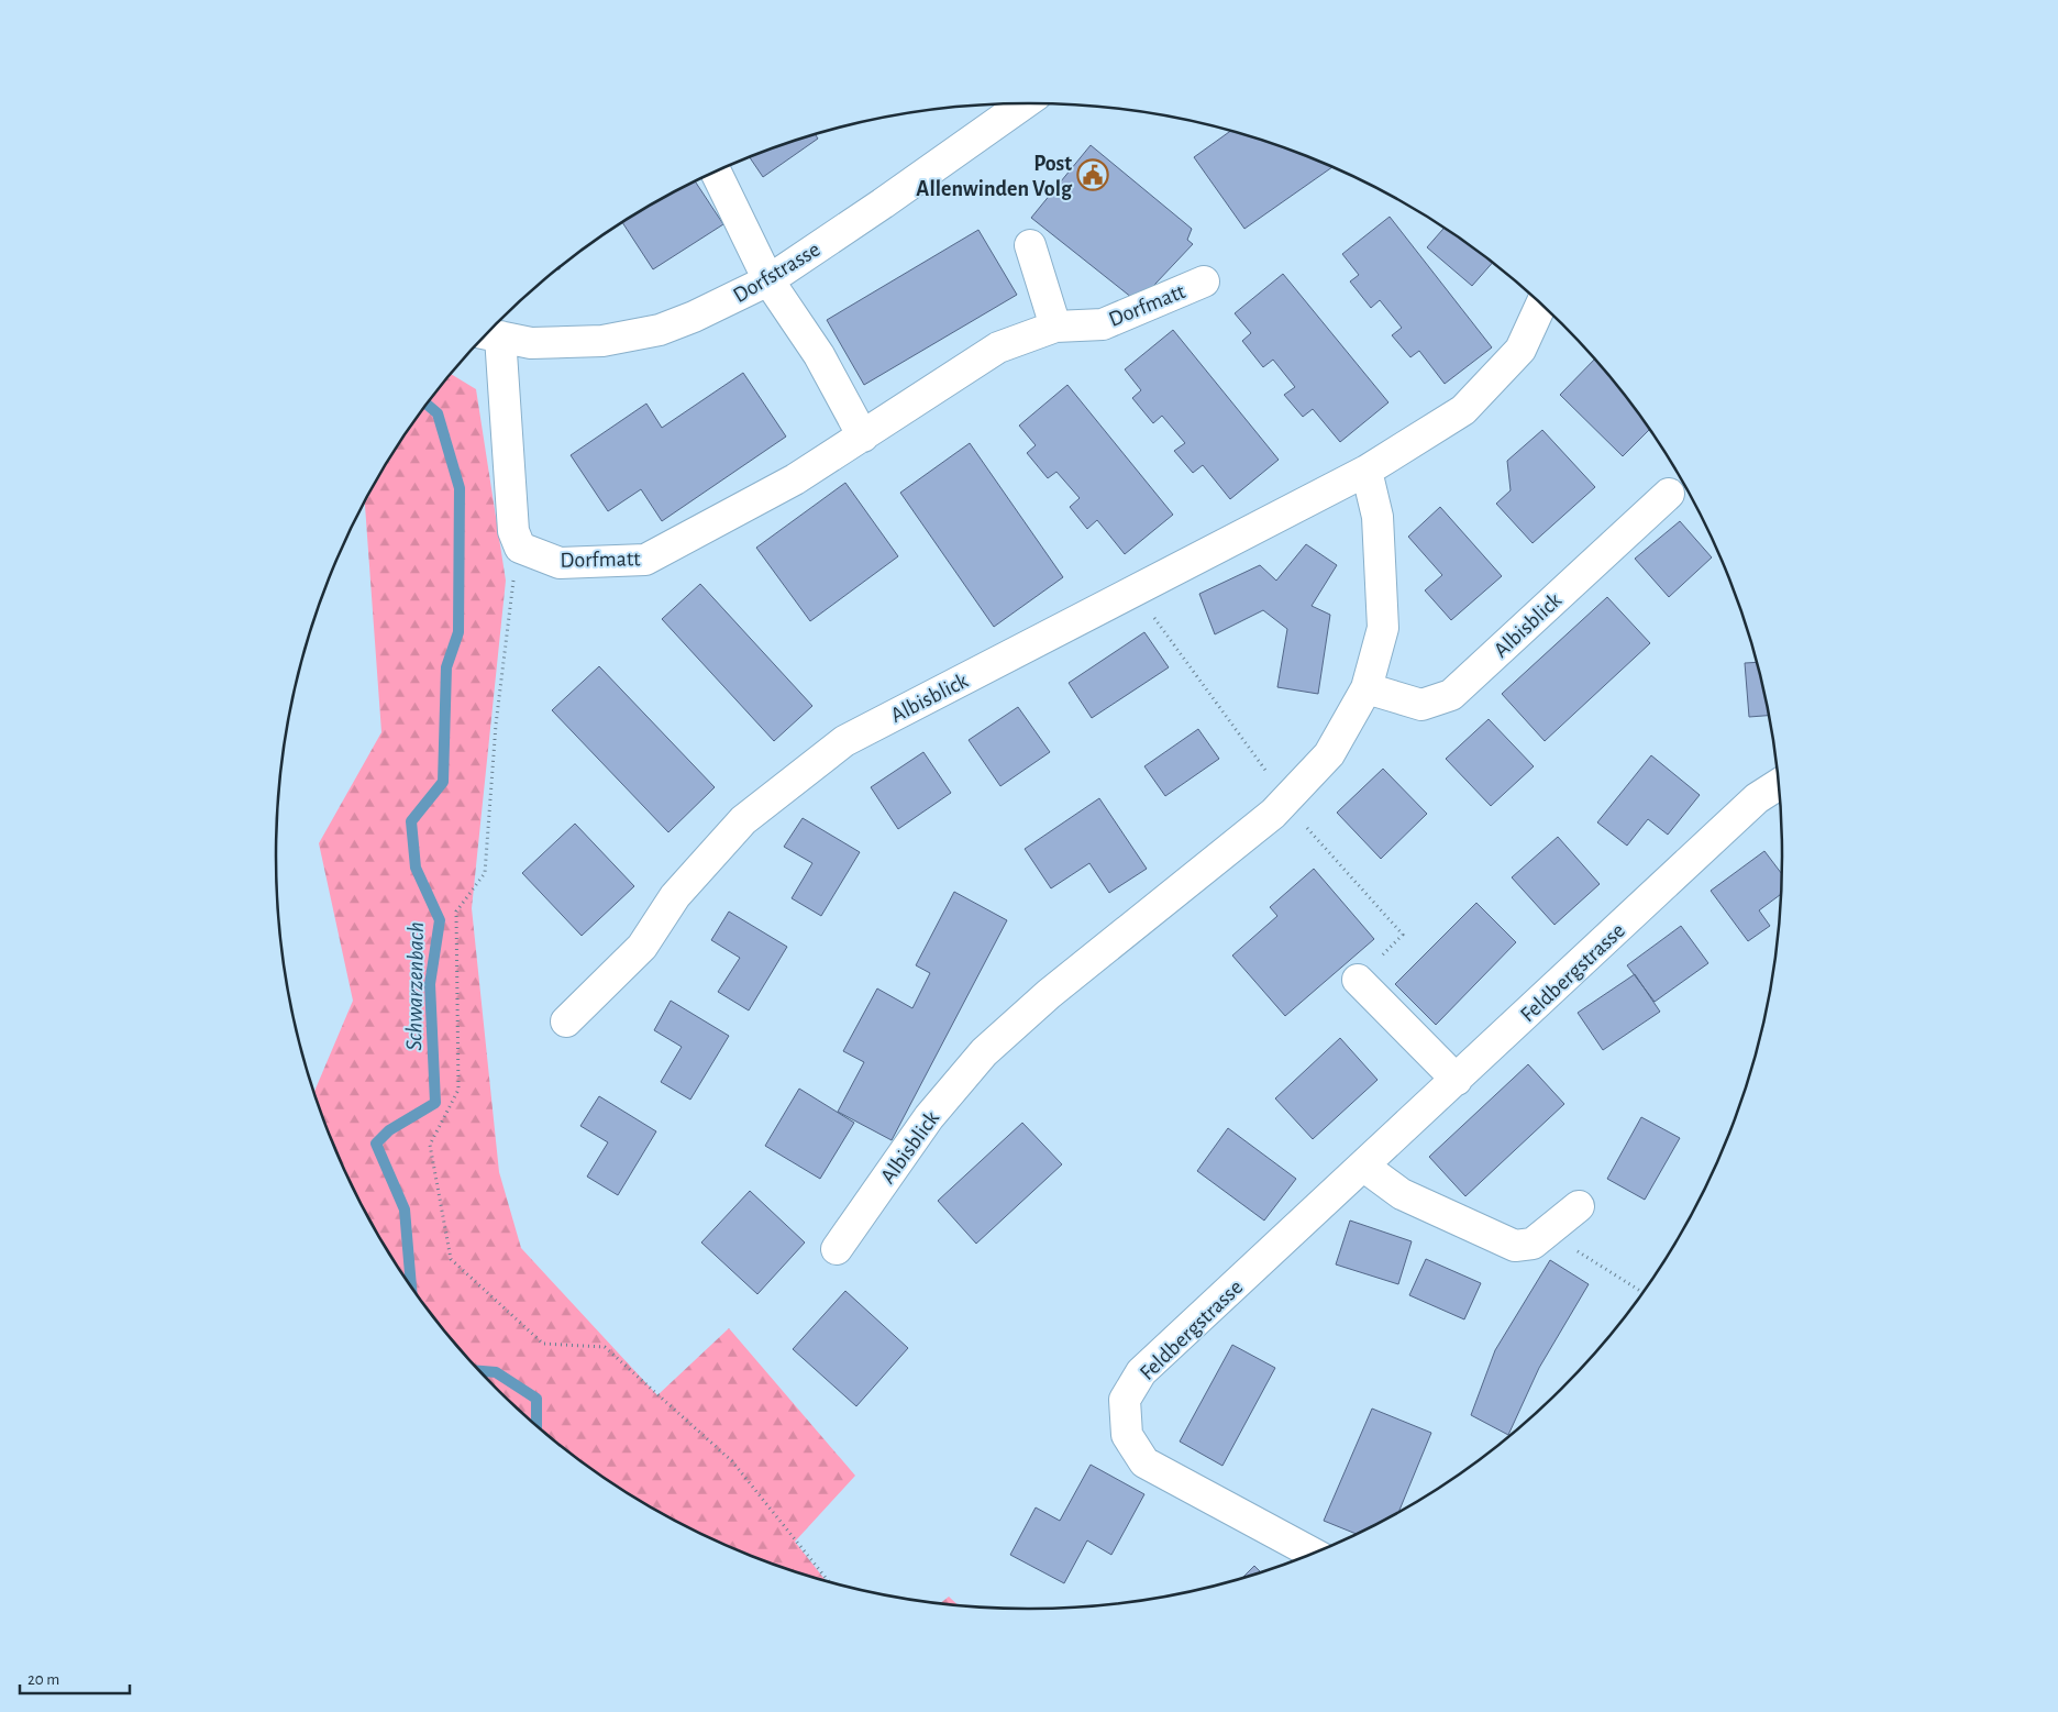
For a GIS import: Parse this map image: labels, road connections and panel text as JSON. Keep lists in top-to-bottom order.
{
  "streets": {
    "street": [
      "Dorfstrasse",
      "Dorfmatt",
      "Albisblick",
      "Feldbergstrasse"
    ]
  },
  "water": ["Schwarzenbach"],
  "places": {
    "public building": ["Post Allenwinden Volg"]
  },
  "scale_bar": "20 m"
}
